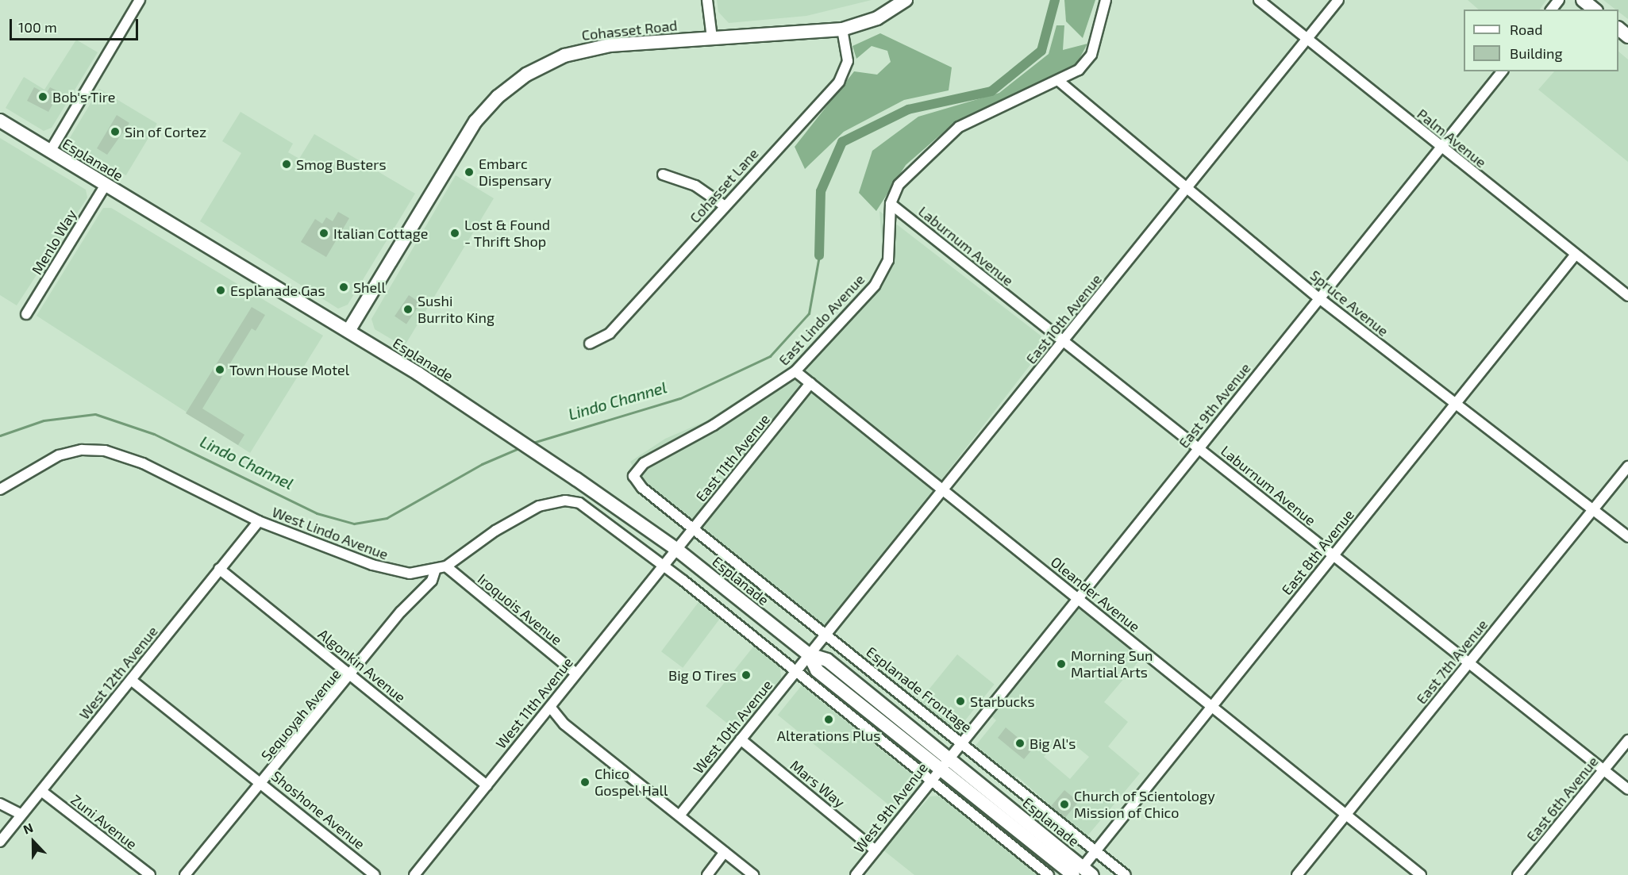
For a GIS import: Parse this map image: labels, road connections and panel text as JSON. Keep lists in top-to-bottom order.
{
  "streets": {
    "main road": ["Cohasset Road", "Esplanade"],
    "street": [
      "Palm Avenue",
      "Cohasset Lane",
      "Menlo Way",
      "Laburnum Avenue",
      "Spruce Avenue",
      "East 10th Avenue",
      "East Lindo Avenue",
      "East 9th Avenue",
      "East 11th Avenue",
      "West Lindo Avenue",
      "East 8th Avenue",
      "Oleander Avenue",
      "Iroquois Avenue",
      "East 7th Avenue",
      "Algonkin Avenue",
      "West 12th Avenue",
      "Esplanade Frontage",
      "West 11th Avenue",
      "Sequoyah Avenue",
      "West 10th Avenue",
      "Mars Way",
      "East 6th Avenue",
      "West 9th Avenue",
      "Shoshone Avenue",
      "Zuni Avenue"
    ]
  },
  "crossings": [
    ["Cohasset Road", "Esplanade"],
    ["Cohasset Road", "Cohasset Lane"],
    ["Palm Avenue", "East 10th Avenue"],
    ["Palm Avenue", "East 9th Avenue"],
    ["Palm Avenue", "East 8th Avenue"],
    ["Esplanade", "Menlo Way"],
    ["Esplanade", "East 10th Avenue"],
    ["Esplanade", "East 9th Avenue"],
    ["Esplanade", "East 11th Avenue"],
    ["Esplanade", "East 8th Avenue"],
    ["Esplanade", "West 11th Avenue"],
    ["Esplanade", "West 10th Avenue"],
    ["Esplanade", "West 9th Avenue"],
    ["Laburnum Avenue", "East 10th Avenue"],
    ["Laburnum Avenue", "East Lindo Avenue"],
    ["Laburnum Avenue", "East 9th Avenue"],
    ["Laburnum Avenue", "East 8th Avenue"],
    ["Laburnum Avenue", "East 7th Avenue"],
    ["Laburnum Avenue", "East 6th Avenue"],
    ["Spruce Avenue", "East 10th Avenue"],
    ["Spruce Avenue", "East Lindo Avenue"],
    ["Spruce Avenue", "East 9th Avenue"],
    ["Spruce Avenue", "East 8th Avenue"],
    ["Spruce Avenue", "East 7th Avenue"],
    ["East 10th Avenue", "Oleander Avenue"],
    ["East 10th Avenue", "Esplanade Frontage"],
    ["East 10th Avenue", "West 10th Avenue"],
    ["East Lindo Avenue", "Oleander Avenue"],
    ["East Lindo Avenue", "Esplanade Frontage"],
    ["East 9th Avenue", "Oleander Avenue"],
    ["East 9th Avenue", "Esplanade Frontage"],
    ["East 9th Avenue", "West 9th Avenue"],
    ["East 11th Avenue", "Oleander Avenue"],
    ["East 11th Avenue", "Esplanade Frontage"],
    ["East 11th Avenue", "West 11th Avenue"],
    ["West Lindo Avenue", "Iroquois Avenue"],
    ["West Lindo Avenue", "West 12th Avenue"],
    ["West Lindo Avenue", "West 11th Avenue"],
    ["West Lindo Avenue", "Sequoyah Avenue"],
    ["East 8th Avenue", "Oleander Avenue"],
    ["East 8th Avenue", "Esplanade Frontage"],
    ["Oleander Avenue", "East 7th Avenue"],
    ["Iroquois Avenue", "West 11th Avenue"],
    ["Algonkin Avenue", "West 12th Avenue"],
    ["Algonkin Avenue", "West 11th Avenue"],
    ["Algonkin Avenue", "Sequoyah Avenue"],
    ["West 12th Avenue", "Shoshone Avenue"],
    ["West 12th Avenue", "Zuni Avenue"],
    ["Sequoyah Avenue", "Shoshone Avenue"],
    ["West 10th Avenue", "Mars Way"],
    ["Mars Way", "West 9th Avenue"]
  ],
  "water": ["Lindo Channel"],
  "places": [
    "Bob's Tire",
    "Sin of Cortez",
    "Smog Busters",
    "Embarc Dispensary",
    "Italian Cottage",
    "Lost & Found - Thrift Shop",
    "Shell",
    "Esplanade Gas",
    "Sushi Burrito King",
    "Town House Motel",
    "Morning Sun Martial Arts",
    "Big O Tires",
    "Starbucks",
    "Alterations Plus",
    "Big Al's",
    "Chico Gospel Hall",
    "Church of Scientology Mission of Chico"
  ],
  "legend": ["Road", "Building"],
  "scale_bar": "100 m",
  "north": "top"
}
